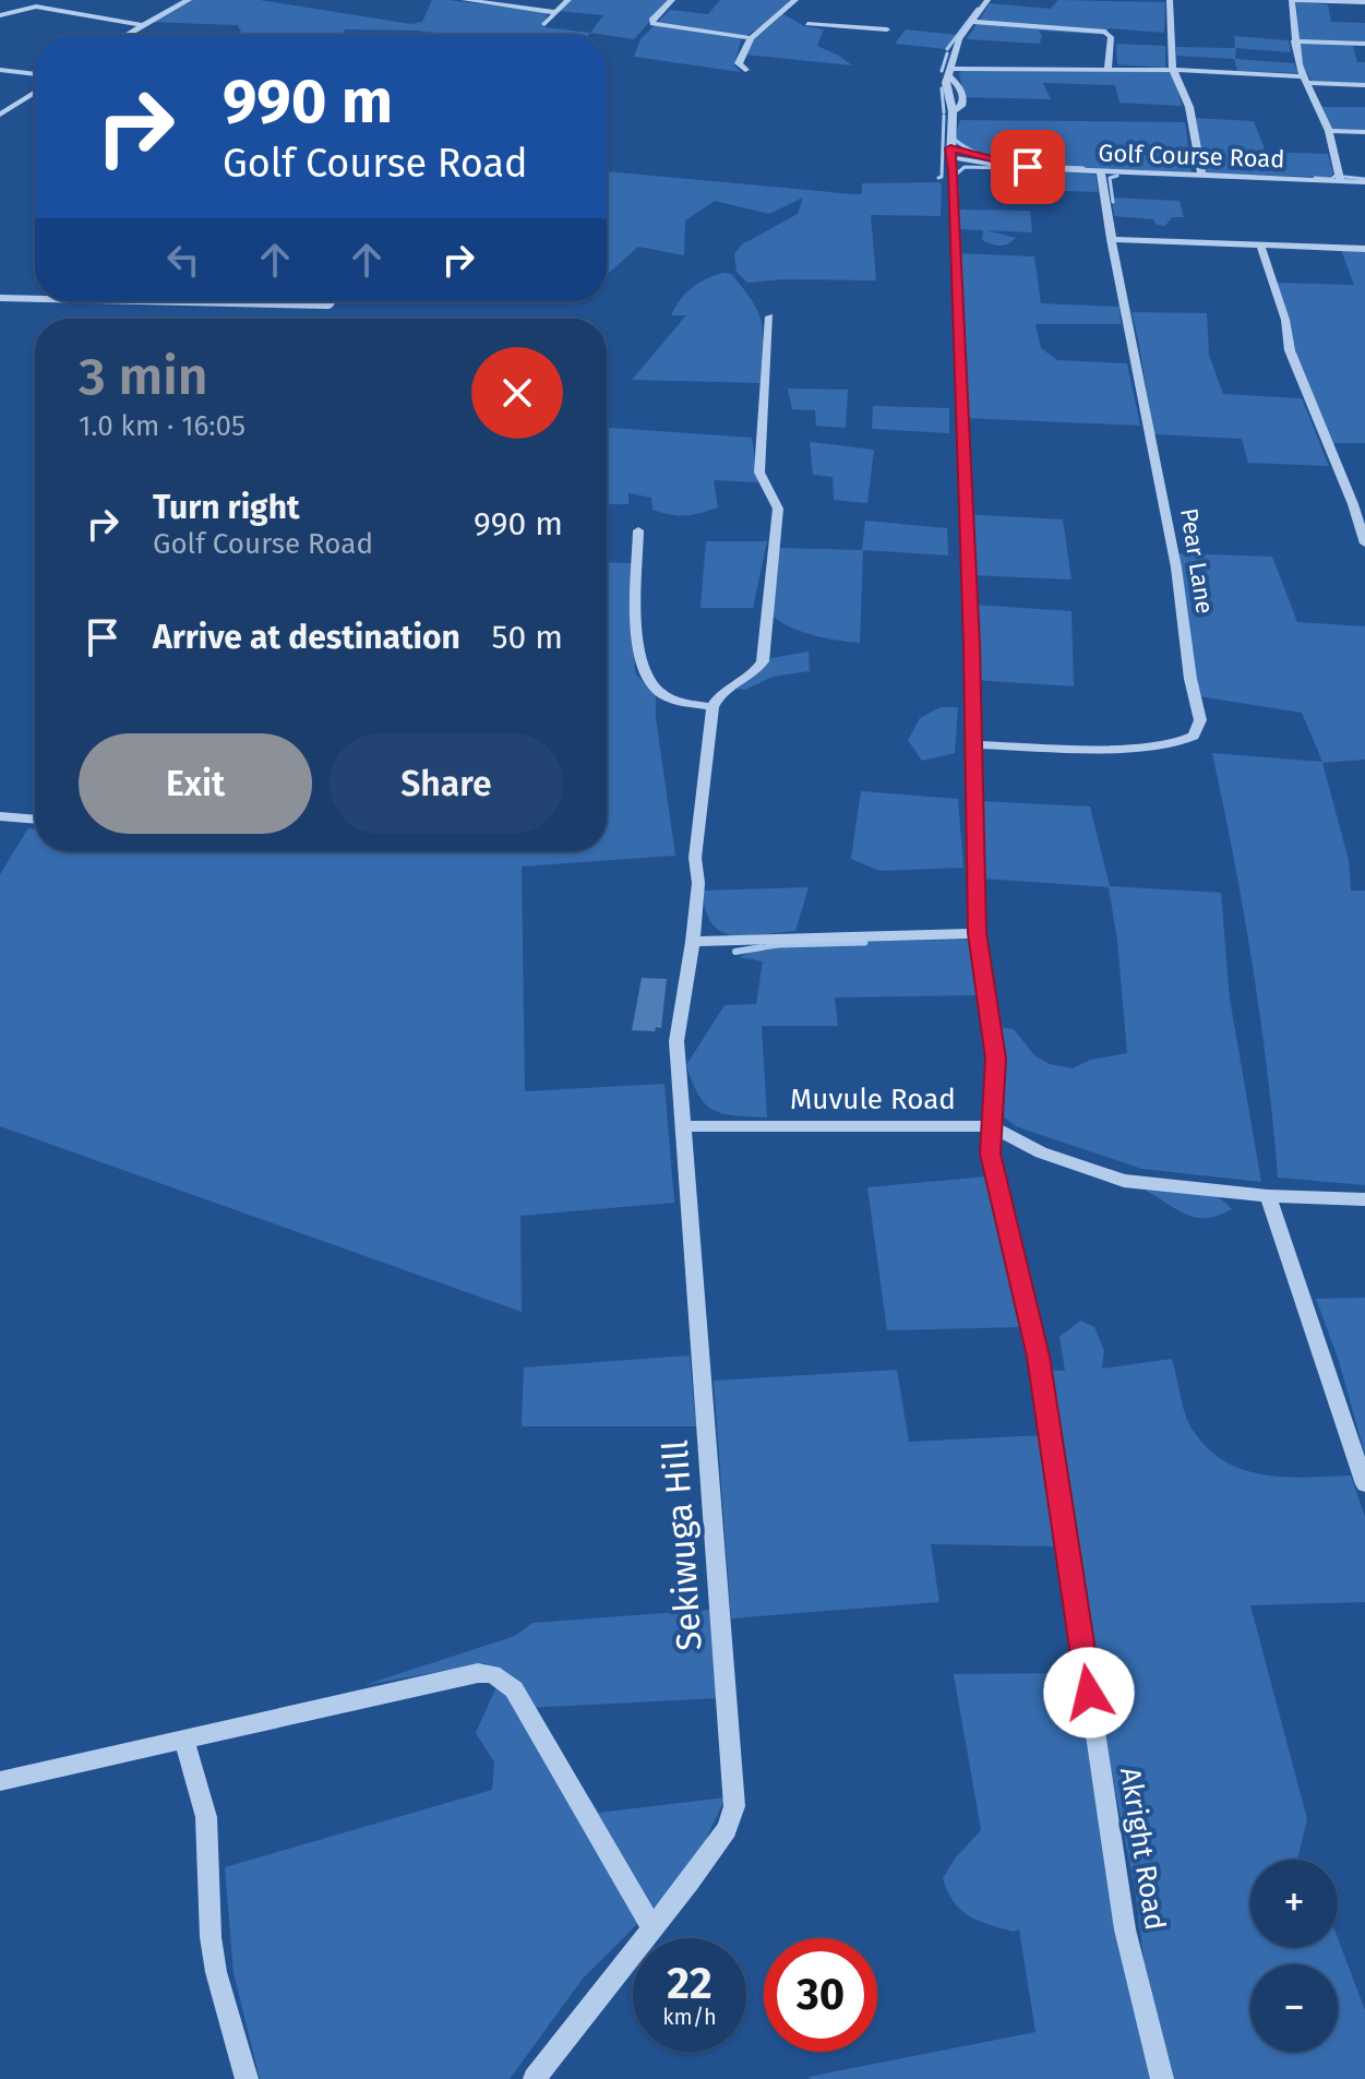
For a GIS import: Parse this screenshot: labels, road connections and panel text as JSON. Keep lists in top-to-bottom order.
{
  "streets": {
    "street": [
      "Golf Course Road",
      "Pear Lane",
      "Muvule Road",
      "Sekiwuga Hill",
      "Akright Road"
    ]
  },
  "crossings": [
    ["Golf Course Road", "Pear Lane"],
    ["Golf Course Road", "Akright Road"],
    ["Pear Lane", "Akright Road"],
    ["Muvule Road", "Sekiwuga Hill"],
    ["Muvule Road", "Akright Road"]
  ],
  "page": {
    "turn": ["990 m", "Golf Course Road"],
    "heading": ["3 min", "1.0 km · 16:05"],
    "list": [
      {
        "name": "Turn right",
        "note": "Golf Course Road",
        "value": "990 m"
      },
      {
        "name": "Arrive at destination",
        "value": "50 m"
      }
    ],
    "buttons": ["Exit", "Share"],
    "map_buttons": ["+", "−"],
    "speed": "22 km/h",
    "limit": "30"
  }
}
